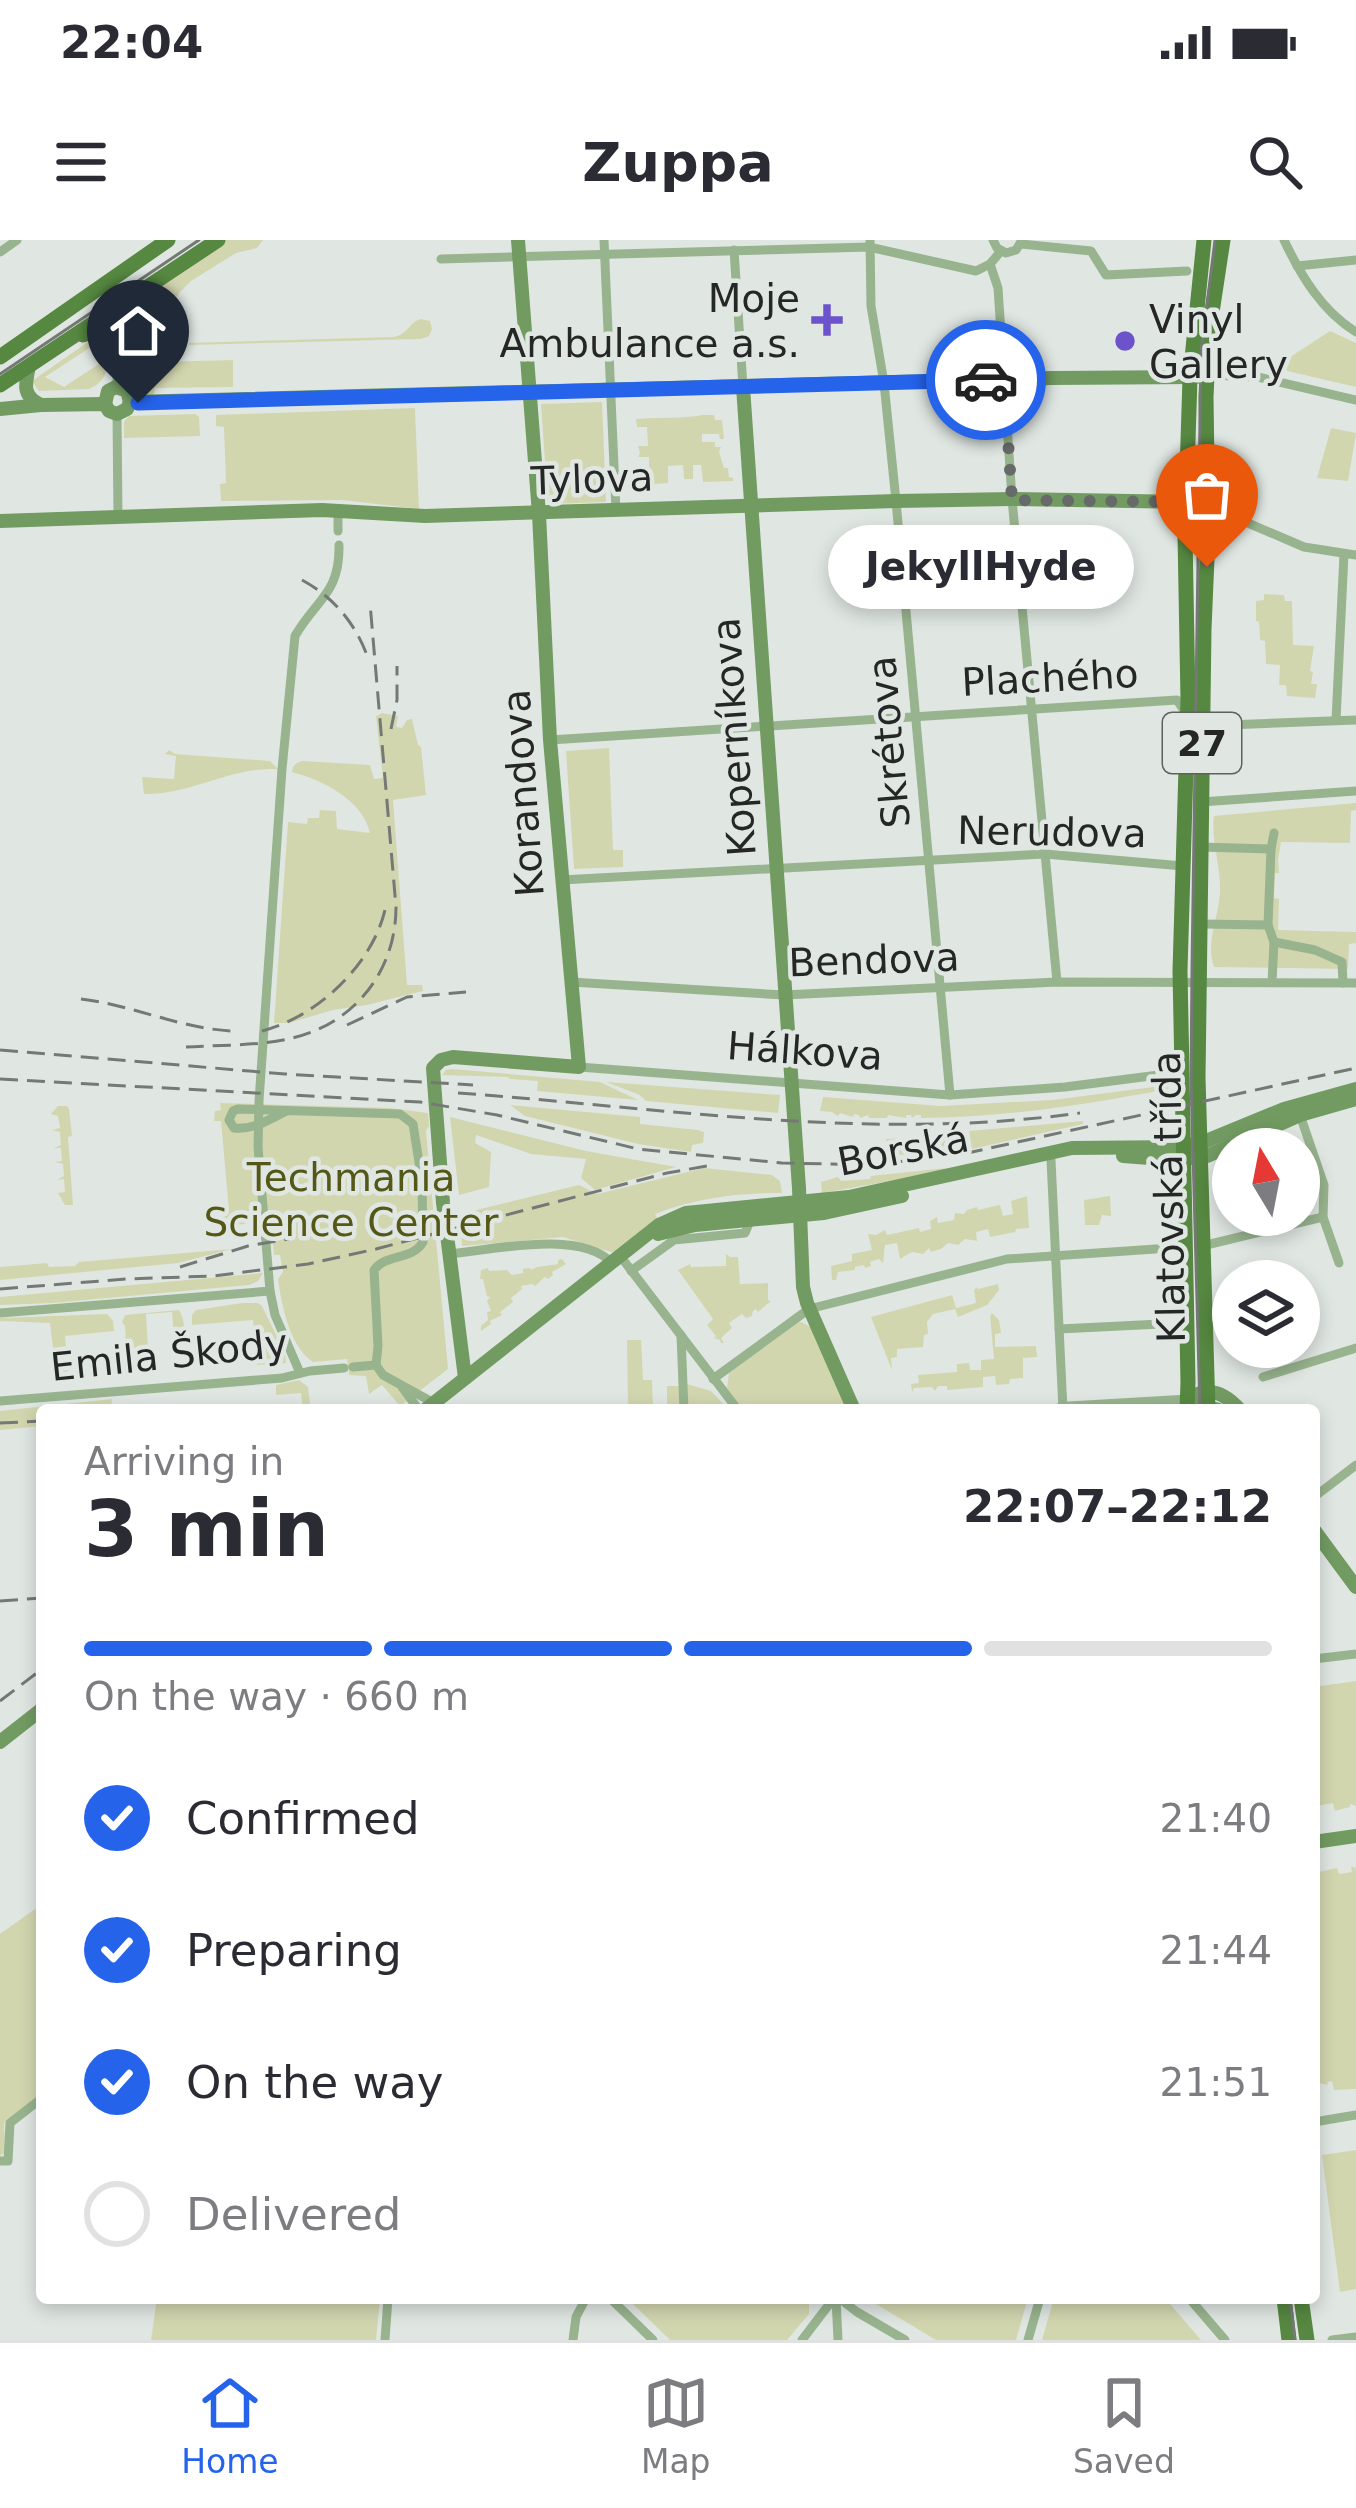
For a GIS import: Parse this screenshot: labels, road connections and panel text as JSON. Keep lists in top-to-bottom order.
{
  "streets": {
    "main road": ["27", "Klatovská třída"],
    "street": [
      "Tylova",
      "Plachého",
      "Koperníkova",
      "Skrétova",
      "Korandova",
      "Nerudova",
      "Bendova",
      "Hálkova",
      "Borská",
      "Emila Škody"
    ]
  },
  "crossings": [
    ["Tylova", "Koperníkova"],
    ["Tylova", "Skrétova"],
    ["Tylova", "Korandova"],
    ["Tylova", "Klatovská třída"],
    ["Plachého", "Koperníkova"],
    ["Plachého", "Skrétova"],
    ["Plachého", "Korandova"],
    ["Plachého", "Klatovská třída"],
    ["Koperníkova", "Nerudova"],
    ["Koperníkova", "Bendova"],
    ["Koperníkova", "Hálkova"],
    ["Koperníkova", "Borská"],
    ["Skrétova", "Nerudova"],
    ["Skrétova", "Bendova"],
    ["Skrétova", "Hálkova"],
    ["27", "Klatovská třída"],
    ["Korandova", "Nerudova"],
    ["Korandova", "Bendova"],
    ["Korandova", "Hálkova"],
    ["Nerudova", "Klatovská třída"],
    ["Bendova", "Klatovská třída"],
    ["Hálkova", "Klatovská třída"],
    ["Borská", "Klatovská třída"]
  ],
  "parks": ["Techmania Science Center"],
  "places": {
    "health": ["Moje Ambulance a.s."],
    "other": ["Vinyl Gallery", "JekyllHyde"]
  },
  "north": "top",
  "page": {
    "status": "22:04",
    "header": "Zuppa",
    "bubble": "JekyllHyde",
    "heading": ["3 min", "Arriving in", "22:07–22:12"],
    "bar": "On the way · 660 m",
    "list": [
      ["Confirmed", "21:40"],
      ["Preparing", "21:44"],
      ["On the way", "21:51"],
      "Delivered"
    ],
    "tabs": ["Home", "Map", "Saved"]
  }
}
